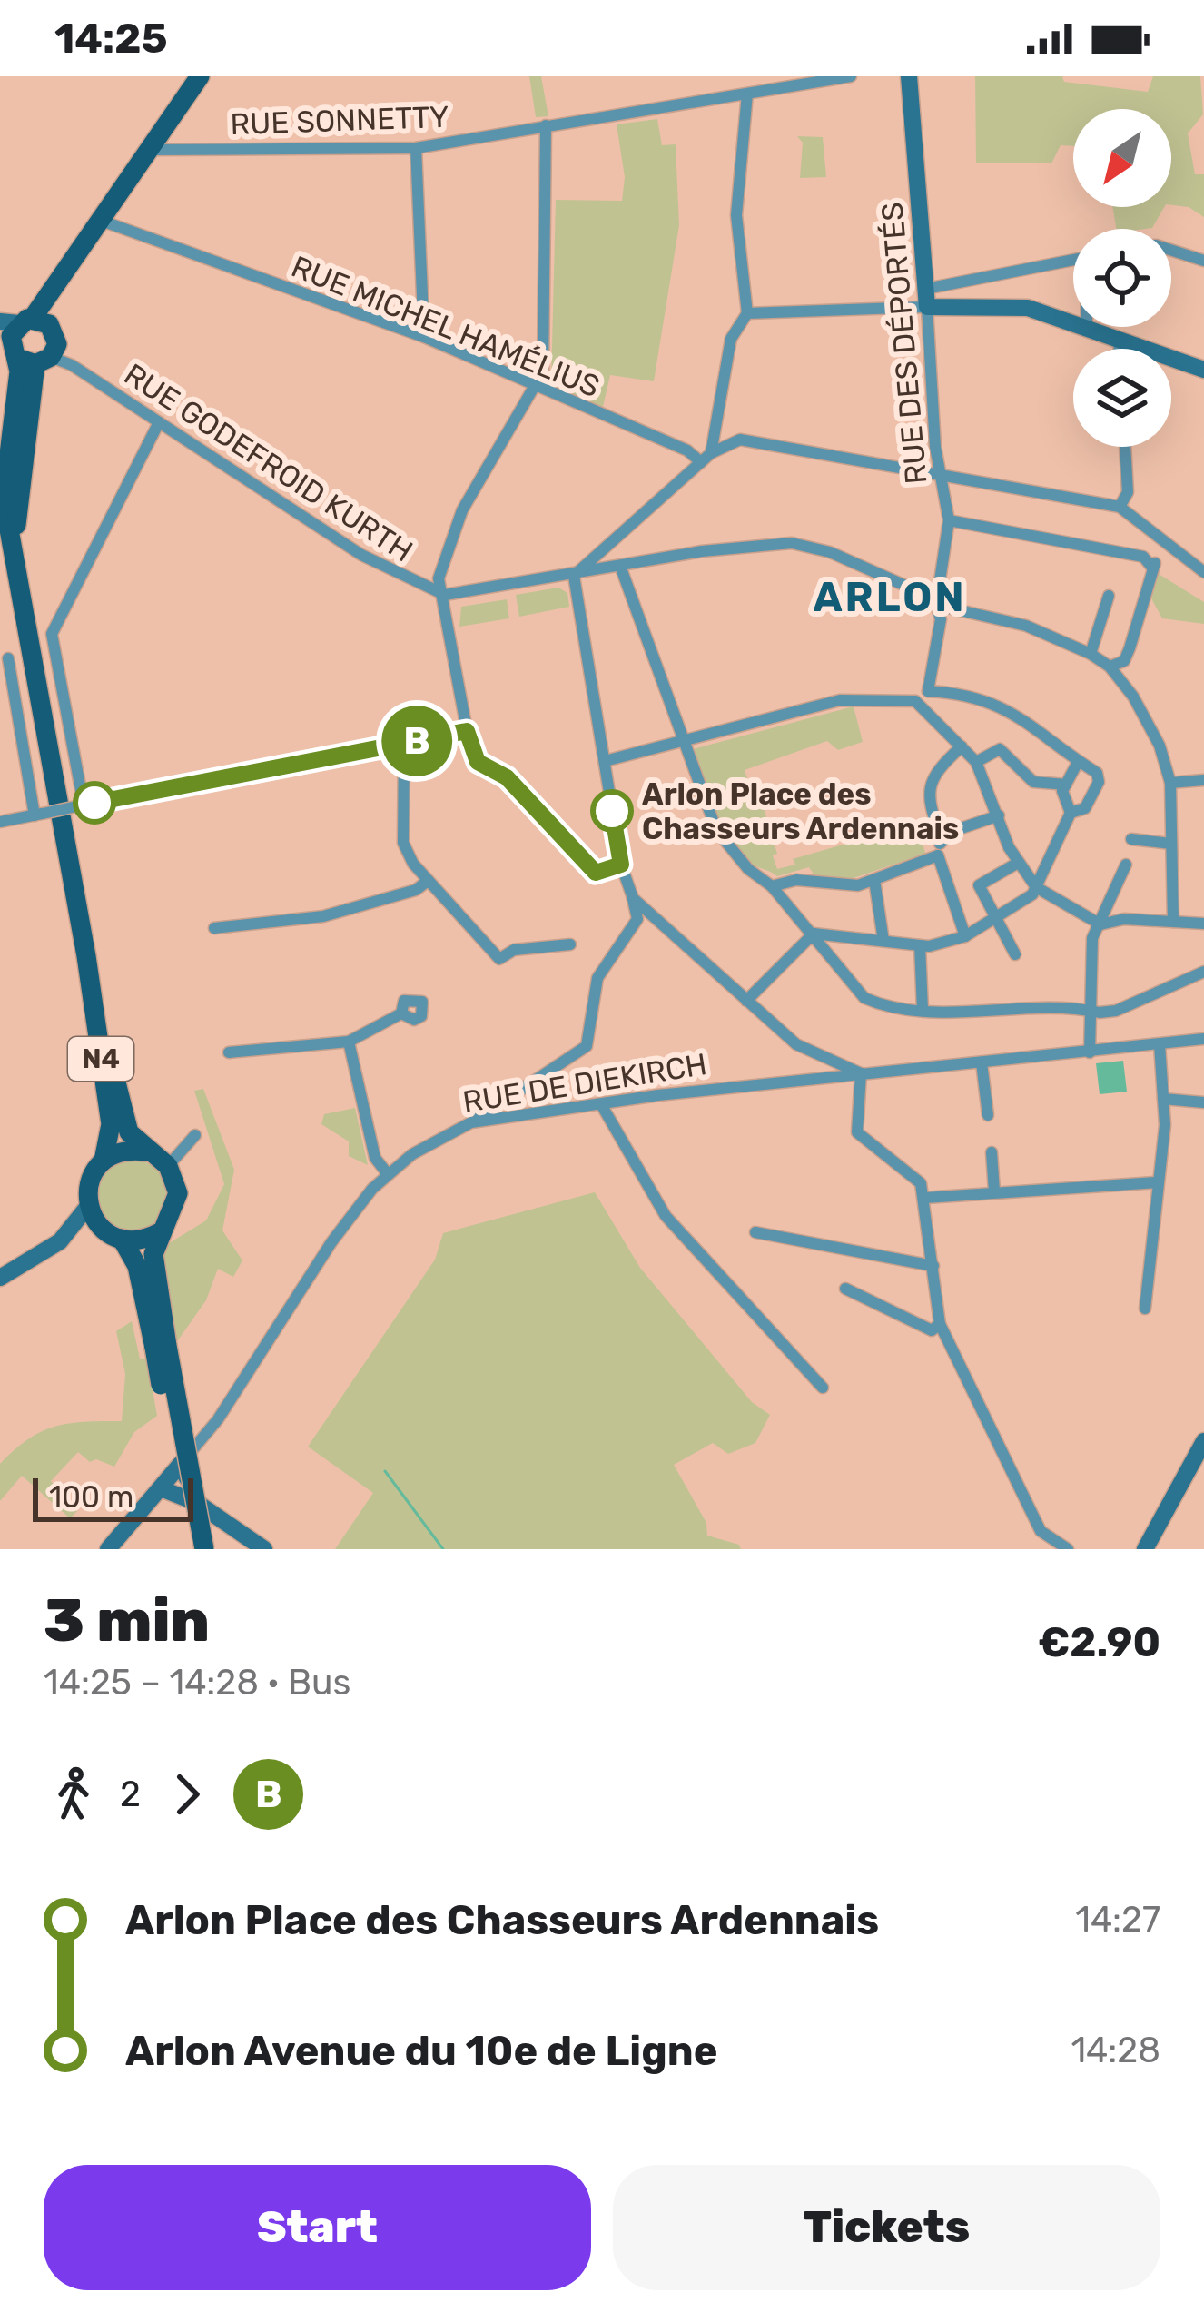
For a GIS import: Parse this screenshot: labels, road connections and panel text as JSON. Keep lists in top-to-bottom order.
{
  "streets": {
    "main road": ["RUE DES DÉPORTÉS", "N4", "RUE DE DIEKIRCH"],
    "street": ["RUE SONNETTY", "RUE MICHEL HAMÉLIUS", "RUE GODEFROID KURTH"]
  },
  "crossings": [
    ["RUE SONNETTY", "N4"],
    ["RUE MICHEL HAMÉLIUS", "N4"],
    ["RUE GODEFROID KURTH", "N4"]
  ],
  "districts": ["ARLON"],
  "places": ["Arlon Place des Chasseurs Ardennais"],
  "lines": ["bus line B"],
  "scale_bar": "100 m",
  "north": "bottom left",
  "page": {
    "status": "14:25",
    "on_map": "B",
    "scale": "100 m",
    "heading": ["3 min", "14:25 – 14:28 · Bus", "€2.90"],
    "legs": ["2", "B"],
    "list": [
      {
        "name": "Arlon Place des Chasseurs Ardennais",
        "value": "14:27"
      },
      {
        "name": "Arlon Avenue du 10e de Ligne",
        "value": "14:28"
      }
    ],
    "buttons": ["Start", "Tickets"]
  }
}
